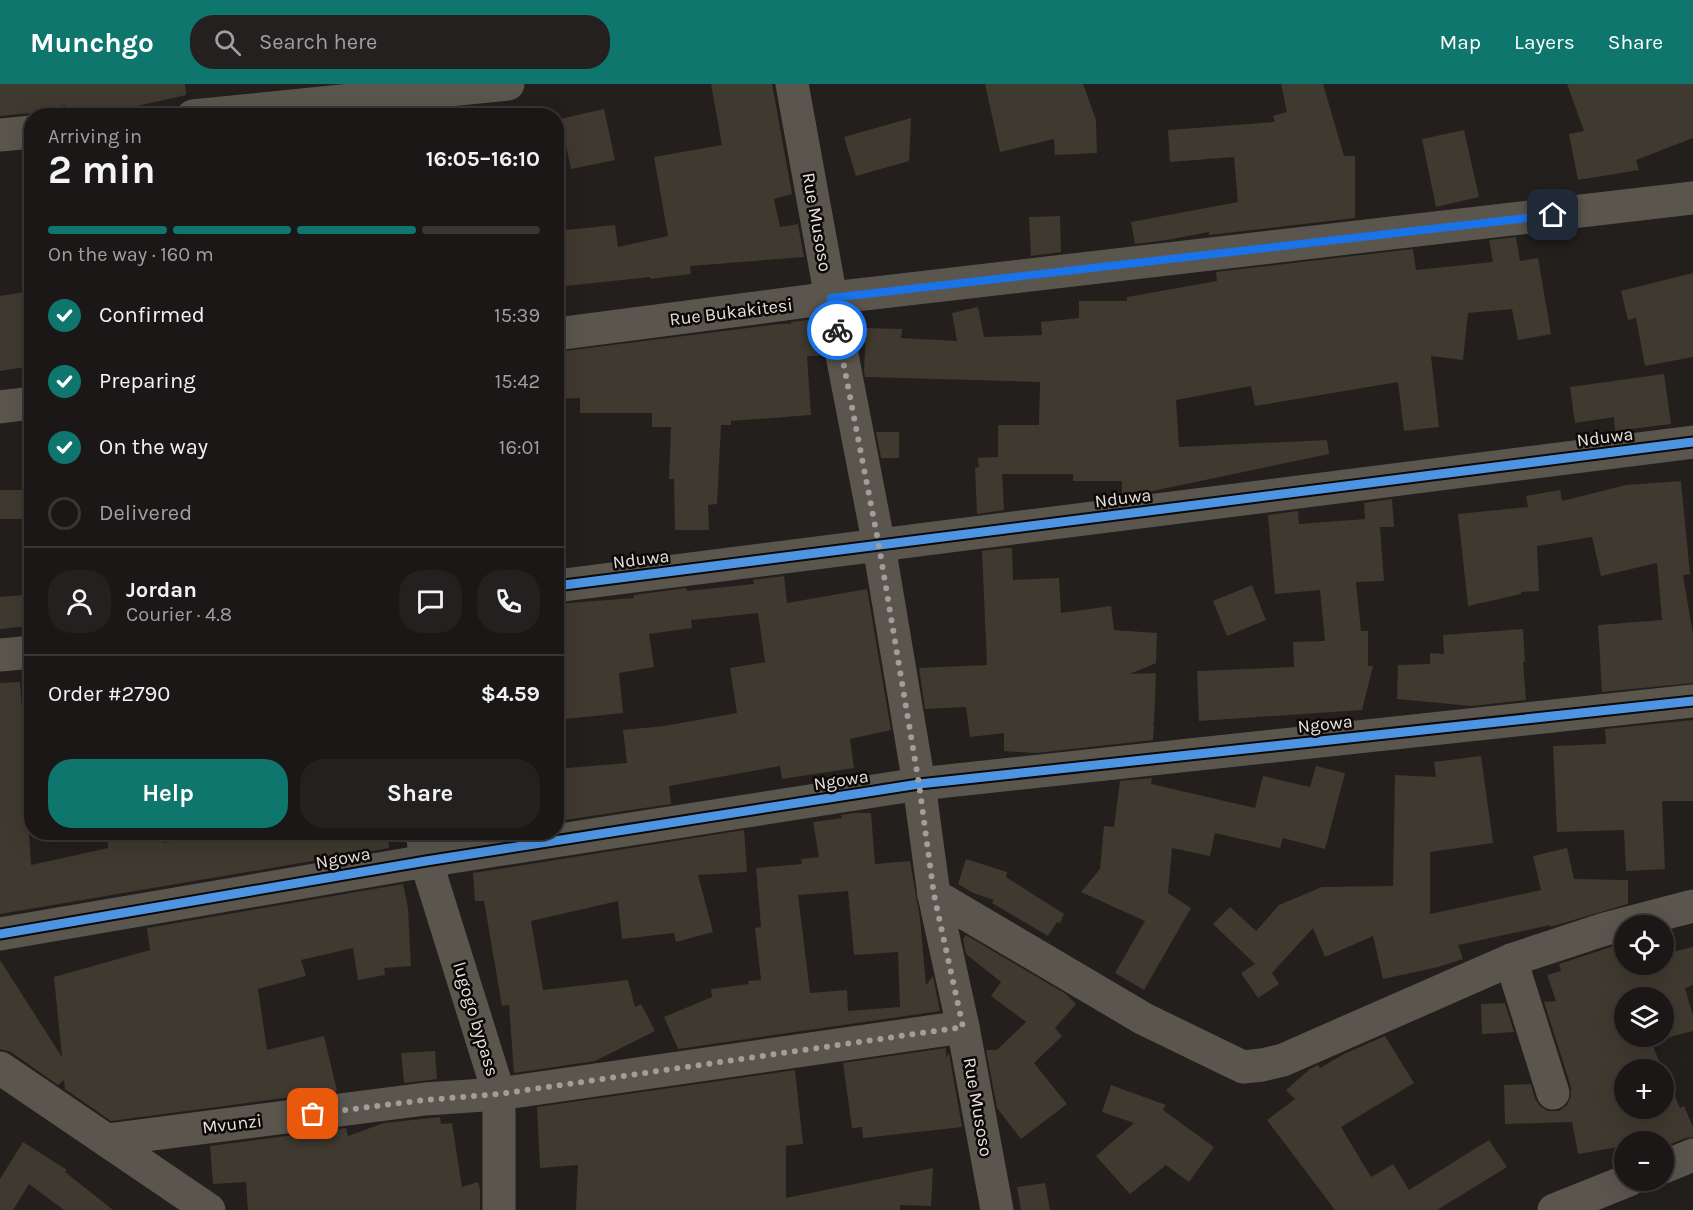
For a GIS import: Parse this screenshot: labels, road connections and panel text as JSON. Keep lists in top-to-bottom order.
{
  "streets": {
    "street": [
      "Rue Musoso",
      "Rue Bukakitesi",
      "Nduwa",
      "Ngowa",
      "lugogo bypass",
      "Mvunzi"
    ]
  },
  "crossings": [
    ["Rue Musoso", "Rue Bukakitesi"],
    ["Rue Musoso", "Nduwa"],
    ["Rue Musoso", "Ngowa"],
    ["Rue Musoso", "Mvunzi"],
    ["Ngowa", "lugogo bypass"],
    ["lugogo bypass", "Mvunzi"]
  ],
  "page": {
    "header": "Munchgo",
    "search": "Search here",
    "nav": ["Map", "Layers", "Share"],
    "heading": ["2 min", "Arriving in", "16:05–16:10"],
    "panel": [
      "Jordan",
      "Courier · 4.8",
      "Order #2790",
      "$4.59"
    ],
    "bar": "On the way · 160 m",
    "list": [
      ["Confirmed", "15:39"],
      ["Preparing", "15:42"],
      ["On the way", "16:01"],
      "Delivered"
    ],
    "buttons": ["Help", "Share"],
    "map_buttons": ["+", "−"]
  }
}
